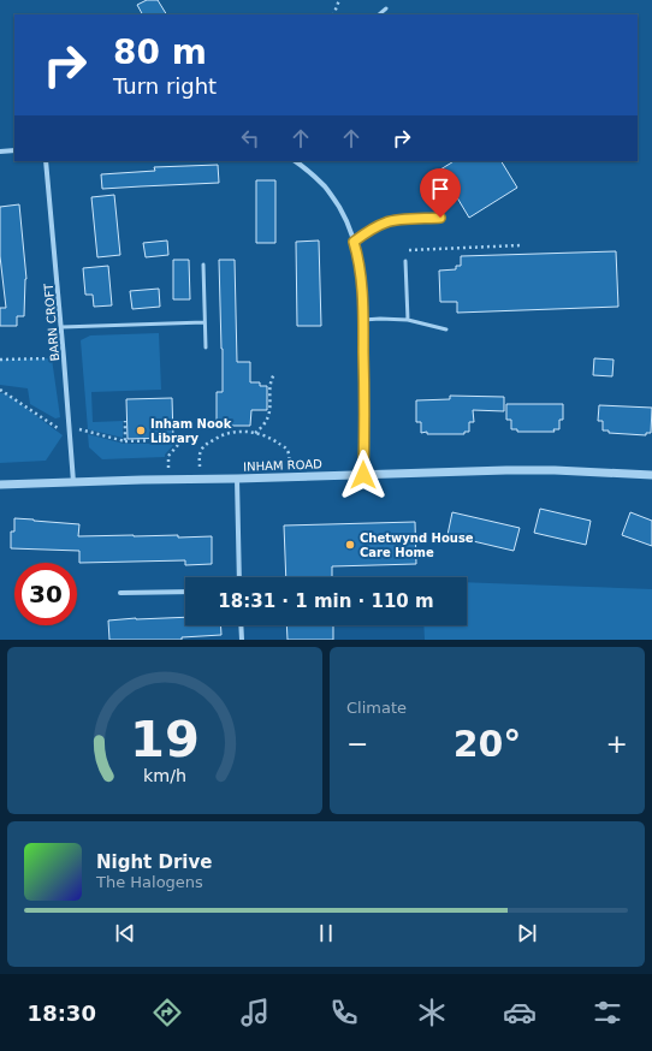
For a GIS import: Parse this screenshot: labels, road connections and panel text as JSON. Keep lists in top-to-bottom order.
{
  "streets": {
    "street": ["BARN CROFT", "INHAM ROAD"]
  },
  "crossings": [
    ["BARN CROFT", "INHAM ROAD"]
  ],
  "places": ["Inham Nook Library", "Chetwynd House Care Home"],
  "page": {
    "turn": ["80 m", "Turn right"],
    "limit": "30",
    "trip": "18:31 · 1 min · 110 m",
    "tile": "Climate",
    "heat": ["−", "20°", "+"],
    "song": ["Night Drive", "The Halogens"],
    "tabs": "18:30",
    "gauge": ["19", "km/h"]
  }
}
